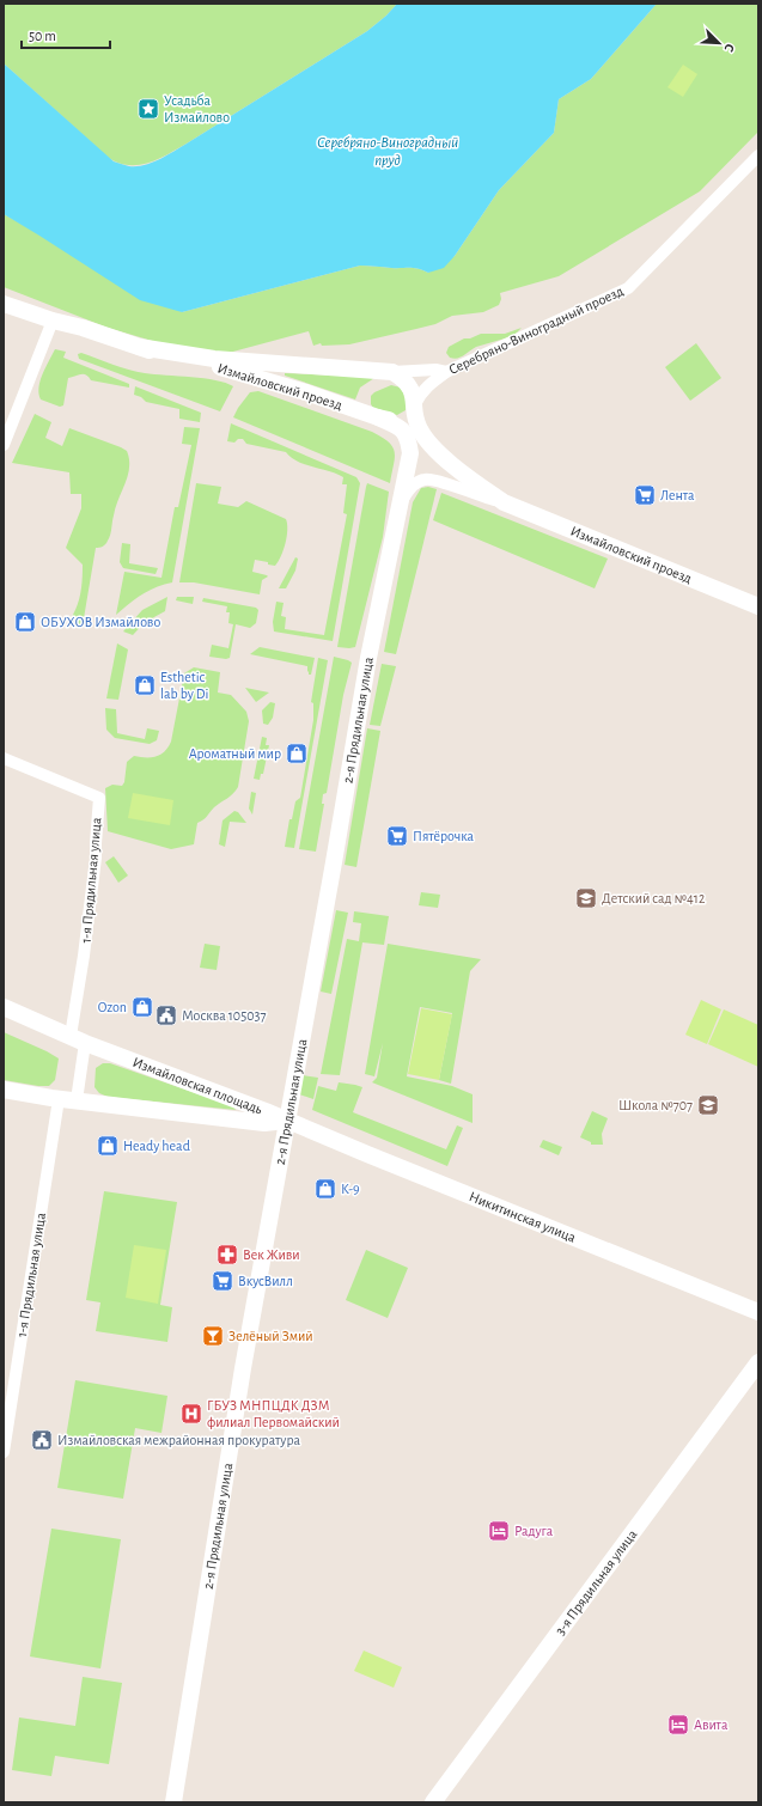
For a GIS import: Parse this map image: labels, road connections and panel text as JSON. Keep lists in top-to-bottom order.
{
  "streets": {
    "street": [
      "Серебряно-Виноградный проезд",
      "Измайловский проезд",
      "2-я Прядильная улица",
      "1-я Прядильная улица",
      "Измайловская площадь",
      "Никитинская улица",
      "3-я Прядильная улица"
    ]
  },
  "crossings": [
    ["Серебряно-Виноградный проезд", "Измайловский проезд"],
    ["Измайловский проезд", "2-я Прядильная улица"],
    ["2-я Прядильная улица", "Измайловская площадь"],
    ["2-я Прядильная улица", "Никитинская улица"],
    ["1-я Прядильная улица", "Измайловская площадь"],
    ["Измайловская площадь", "Никитинская улица"]
  ],
  "water": ["Серебряно-Виноградный пруд"],
  "places": {
    "place": ["Усадьба Измайлово"],
    "supermarket": ["Лента", "Пятёрочка", "ВкусВилл"],
    "shop": [
      "ОБУХОВ Измайлово",
      "Esthetic lab by Di",
      "Ароматный мир",
      "Ozon",
      "Heady head",
      "К-9"
    ],
    "school or university": ["Детский сад №412", "Школа №707"],
    "public building": ["Москва 105037", "Измайловская межрайонная прокуратура"],
    "pharmacy": ["Век Живи"],
    "bar": ["Зелёный Змий"],
    "hospital": ["ГБУЗ МНПЦДК ДЗМ филиал Первомайский"],
    "hotel": ["Радуга", "Авита"]
  },
  "scale_bar": "50 m",
  "north": "bottom right"
}
